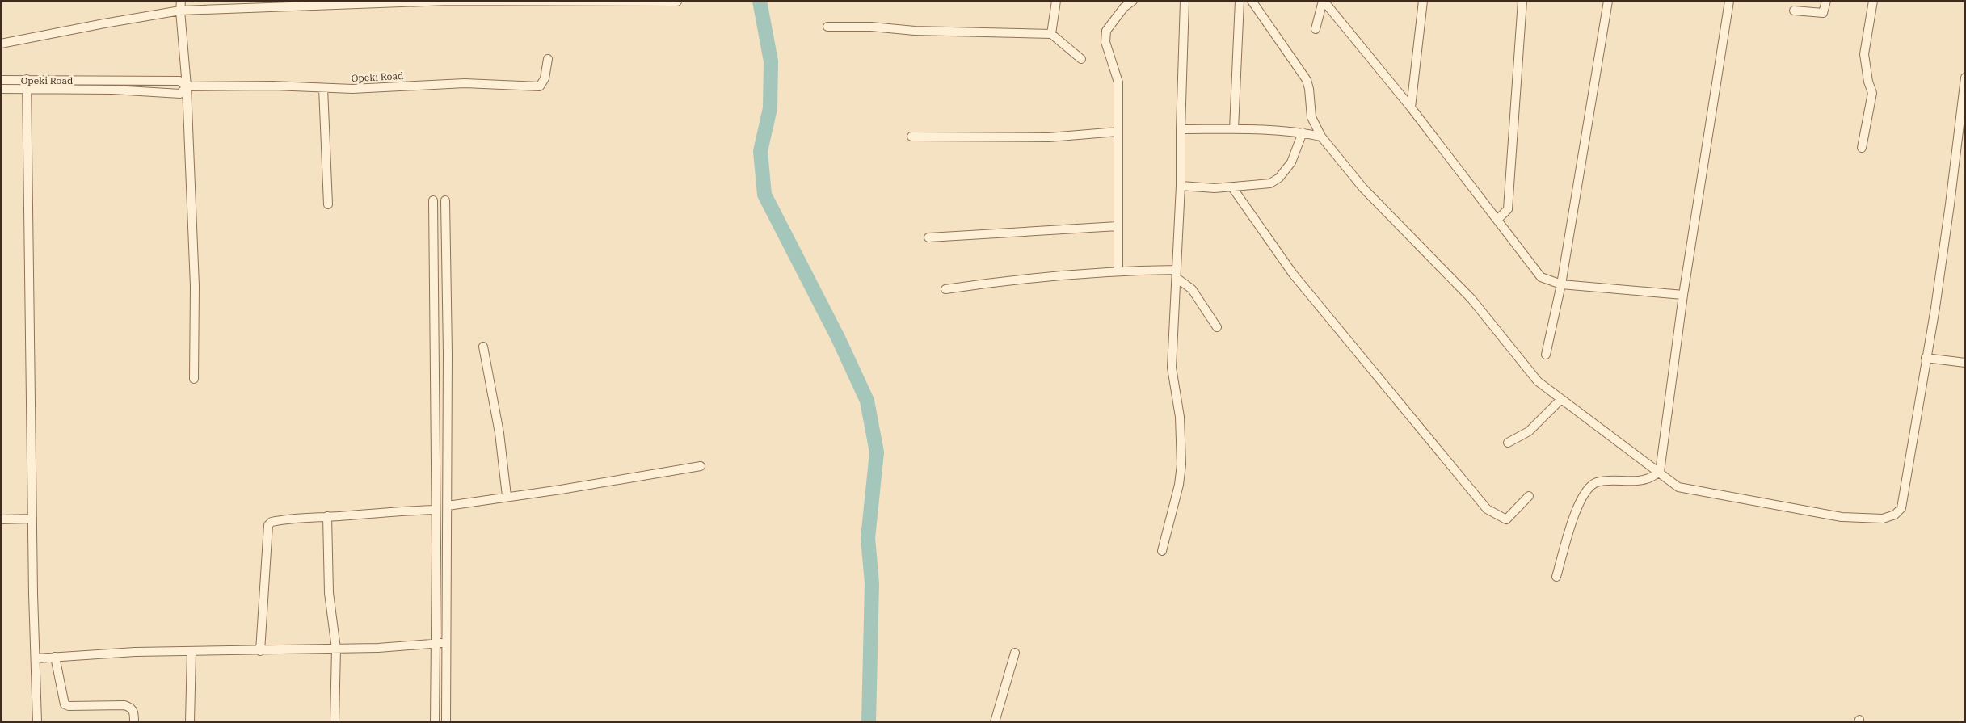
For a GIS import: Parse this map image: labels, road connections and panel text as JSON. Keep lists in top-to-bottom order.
{
  "streets": {
    "street": ["Opeki Road"]
  }
}
